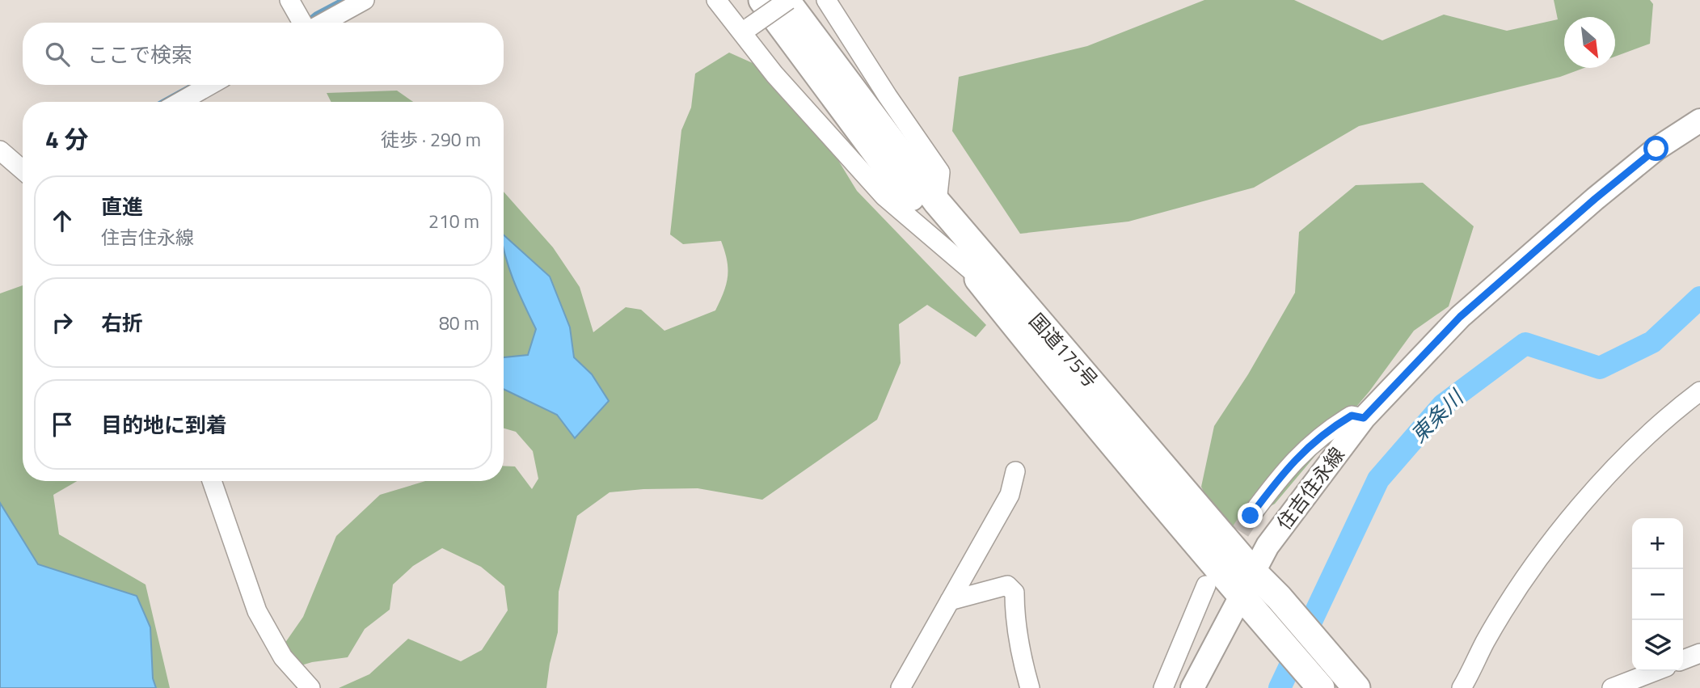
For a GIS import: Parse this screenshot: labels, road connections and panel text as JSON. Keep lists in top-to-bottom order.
{
  "streets": {
    "highway": ["国道175号"],
    "main road": ["住吉住永線"]
  },
  "crossings": [
    ["国道175号", "住吉住永線"]
  ],
  "water": ["東条川"],
  "north": "bottom right",
  "page": {
    "search": "ここで検索",
    "heading": ["4 分", "徒歩 · 290 m"],
    "list": [
      ["直進", "住吉住永線", "210 m"],
      ["右折", "80 m"],
      "目的地に到着"
    ],
    "map_buttons": ["+", "−"]
  }
}
